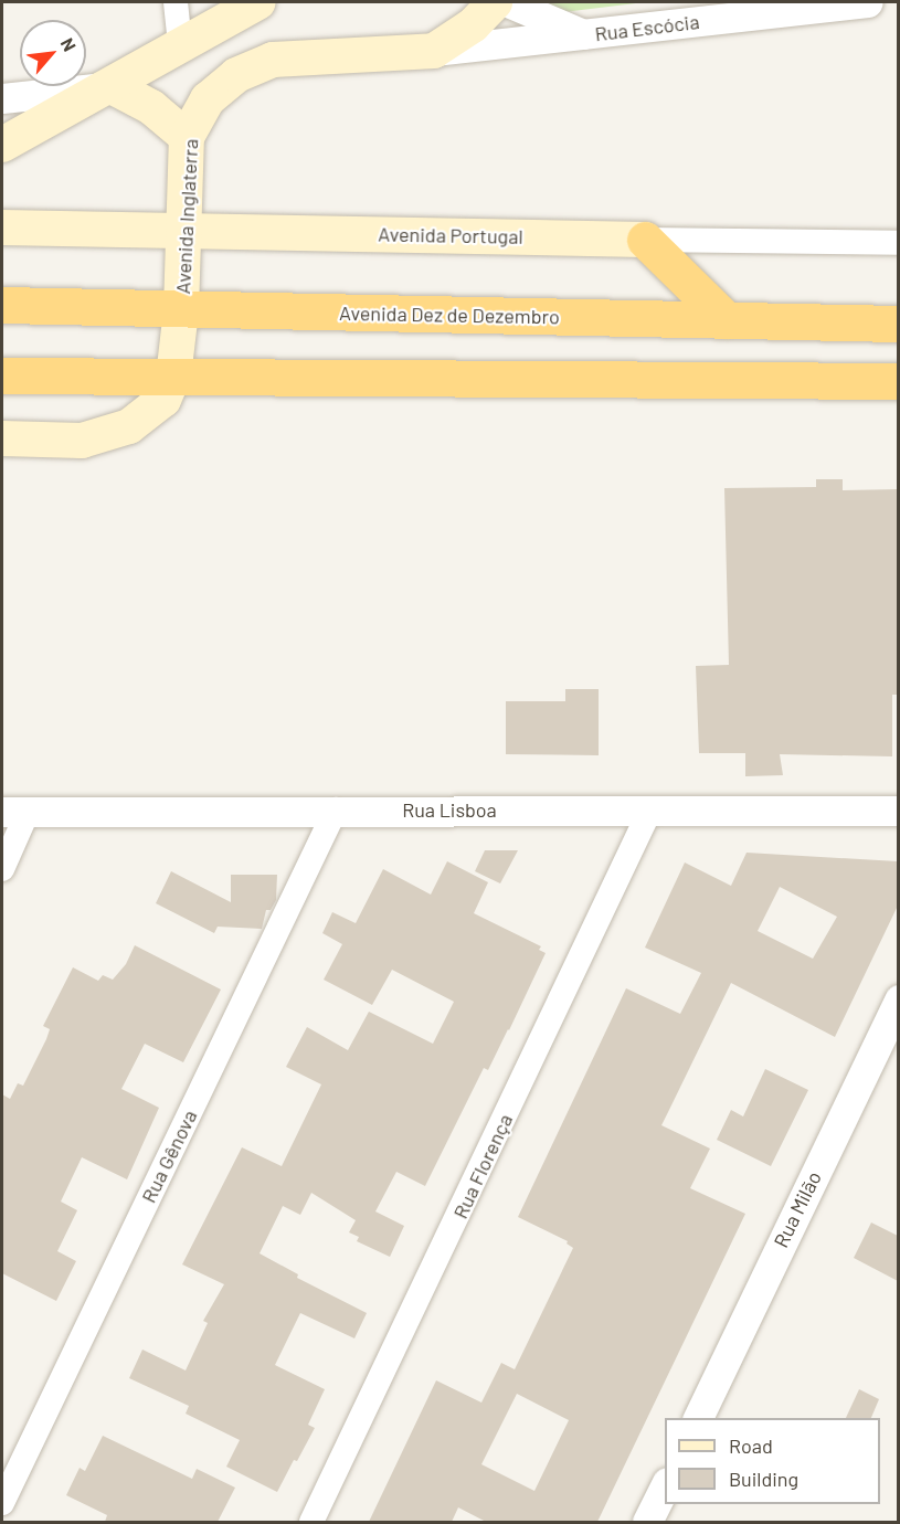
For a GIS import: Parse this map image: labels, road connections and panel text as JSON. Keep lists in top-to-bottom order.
{
  "streets": {
    "highway": ["Avenida Dez de Dezembro"],
    "main road": ["Avenida Inglaterra", "Avenida Portugal"],
    "street": [
      "Rua Escócia",
      "Rua Lisboa",
      "Rua Gênova",
      "Rua Florença",
      "Rua Milão"
    ]
  },
  "crossings": [
    ["Rua Escócia", "Avenida Inglaterra"],
    ["Avenida Inglaterra", "Avenida Portugal"],
    ["Avenida Inglaterra", "Avenida Dez de Dezembro"],
    ["Rua Lisboa", "Rua Gênova"],
    ["Rua Lisboa", "Rua Florença"]
  ],
  "legend": ["Road", "Building"],
  "north": "top right"
}
